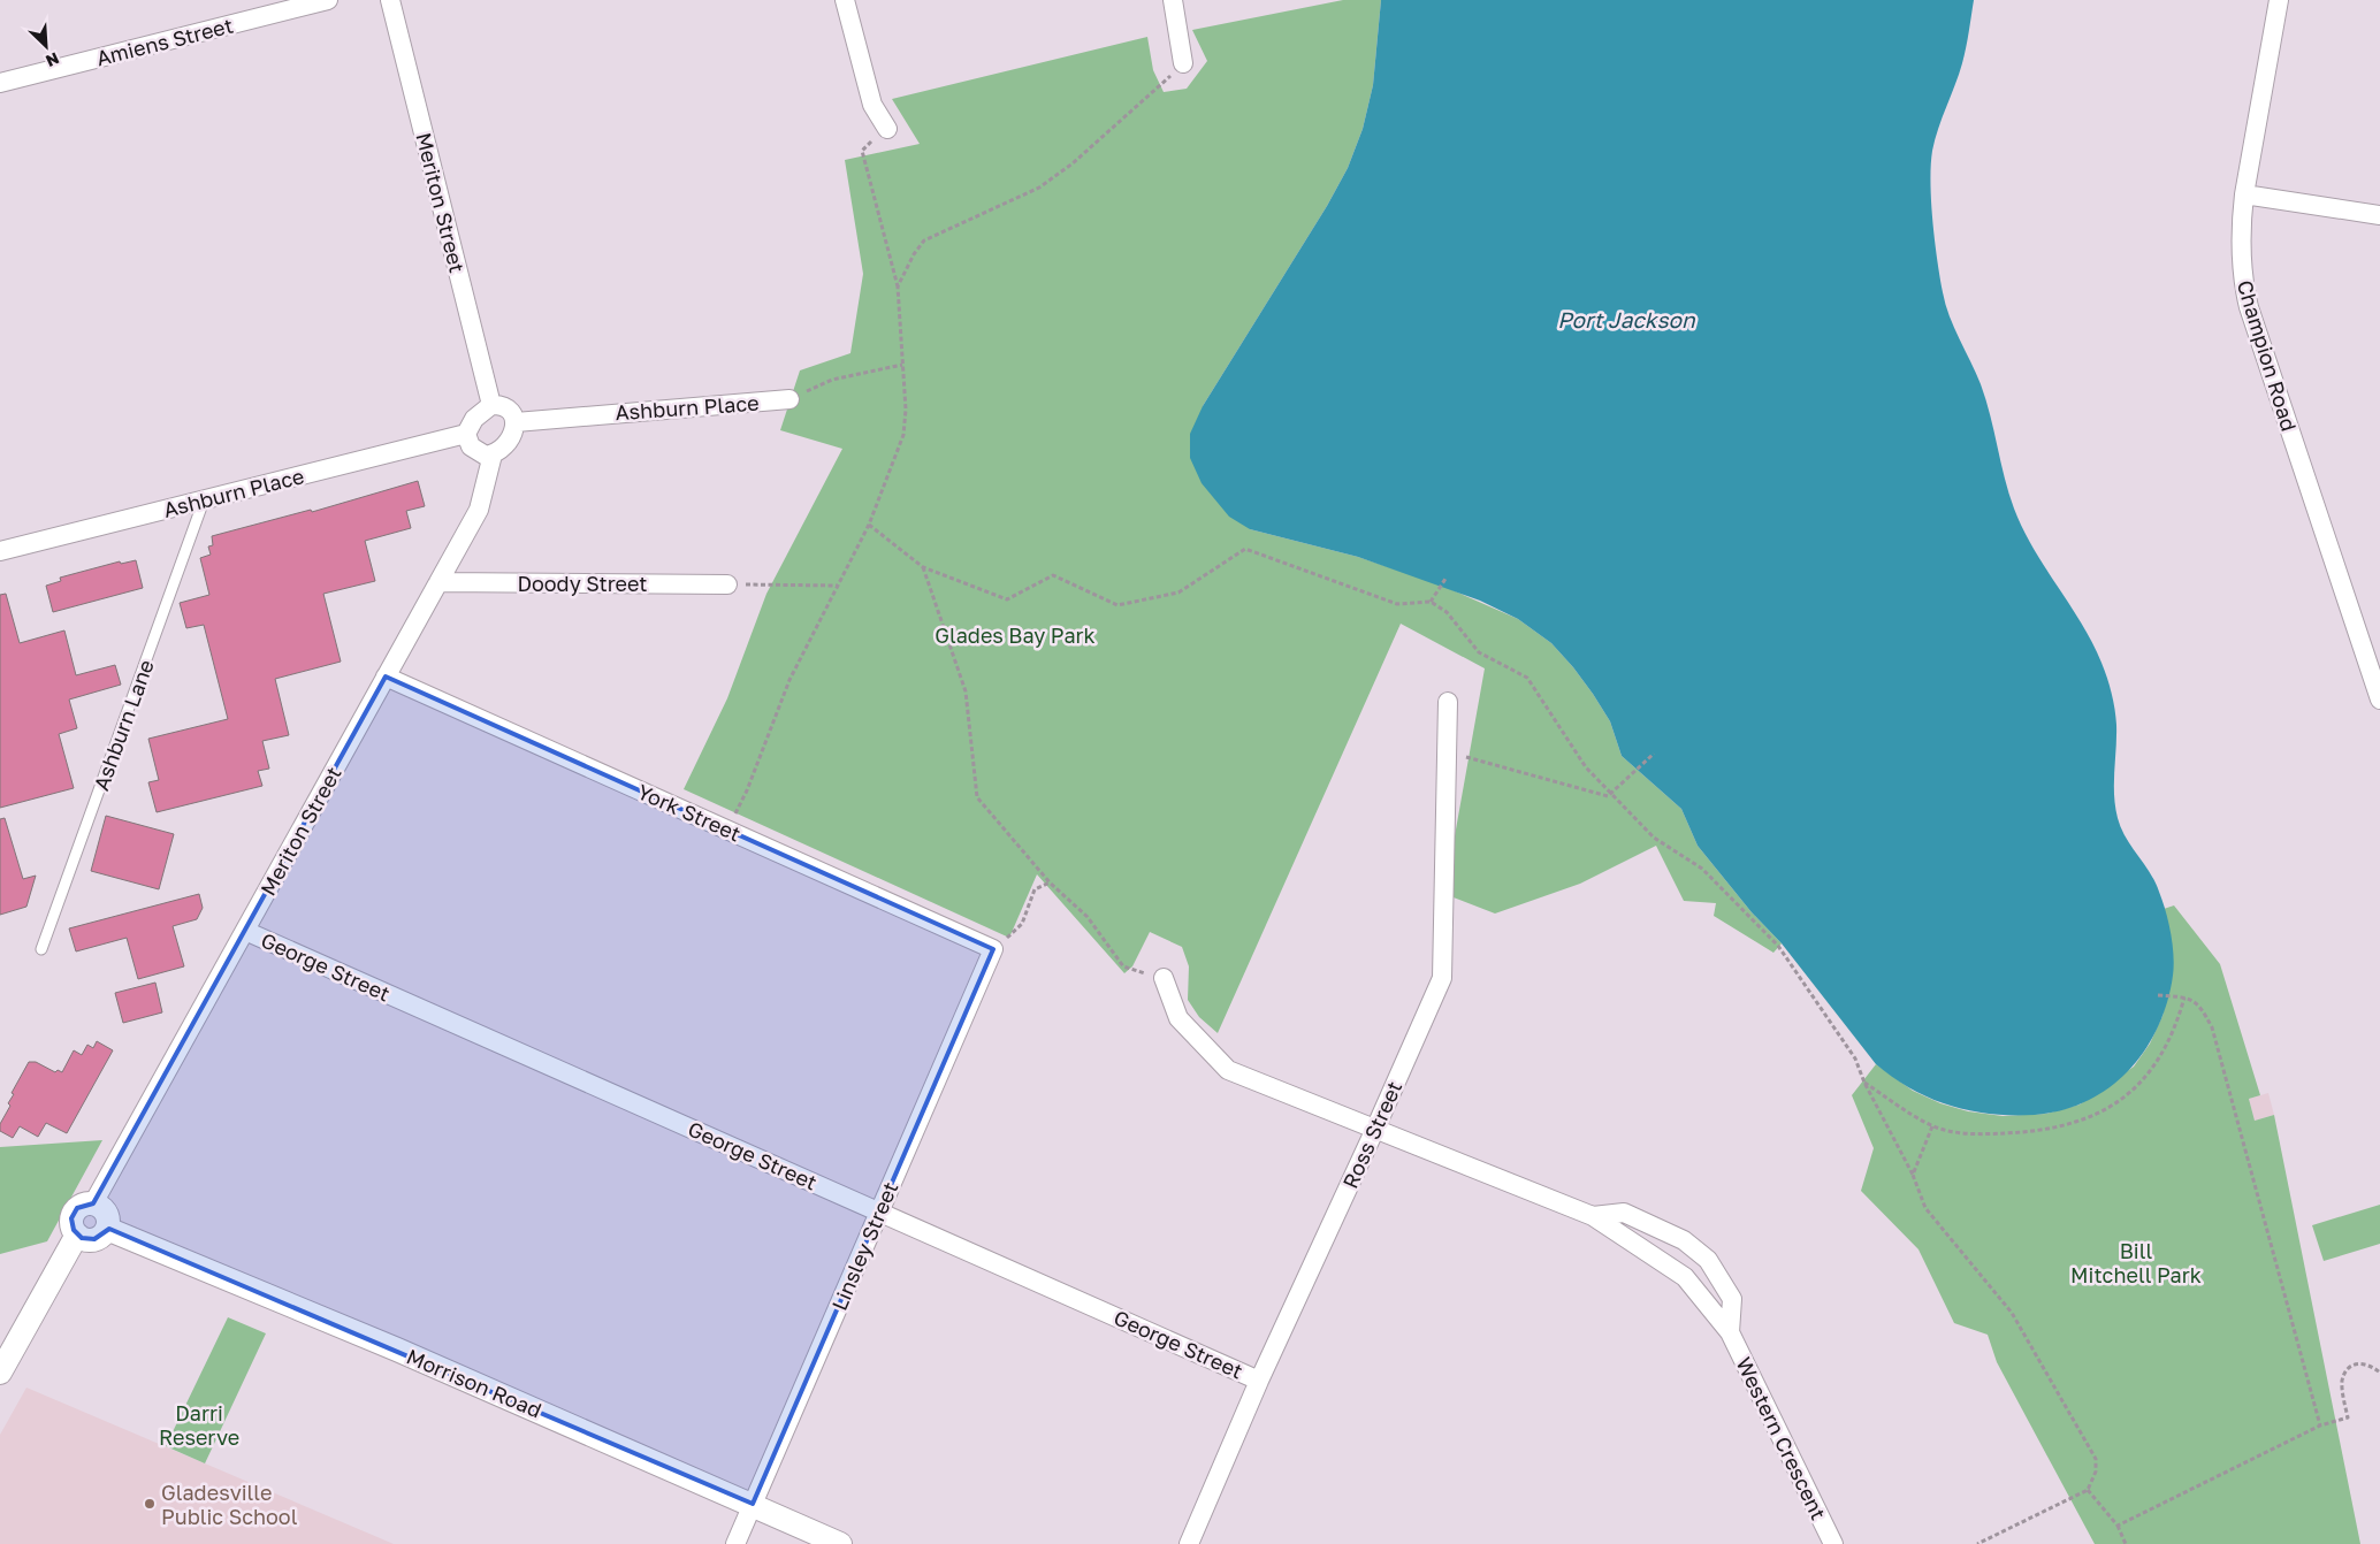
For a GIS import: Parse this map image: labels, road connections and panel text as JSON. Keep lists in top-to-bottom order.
{
  "streets": {
    "street": [
      "Amiens Street",
      "Meriton Street",
      "Champion Road",
      "Ashburn Place",
      "Doody Street",
      "York Street",
      "George Street",
      "Ross Street",
      "Linsley Street",
      "Morrison Road",
      "Western Crescent"
    ],
    "lane": ["Ashburn Lane"]
  },
  "crossings": [
    ["Meriton Street", "Ashburn Place"],
    ["Meriton Street", "Doody Street"],
    ["Meriton Street", "York Street"],
    ["Meriton Street", "George Street"],
    ["Meriton Street", "Morrison Road"],
    ["Ashburn Place", "Ashburn Lane"],
    ["York Street", "Linsley Street"],
    ["George Street", "Ross Street"],
    ["George Street", "Linsley Street"],
    ["Ross Street", "Western Crescent"],
    ["Linsley Street", "Morrison Road"]
  ],
  "water": ["Port Jackson"],
  "parks": ["Glades Bay Park", "Bill Mitchell Park", "Darri Reserve"],
  "places": ["Gladesville Public School"],
  "north": "bottom right"
}
